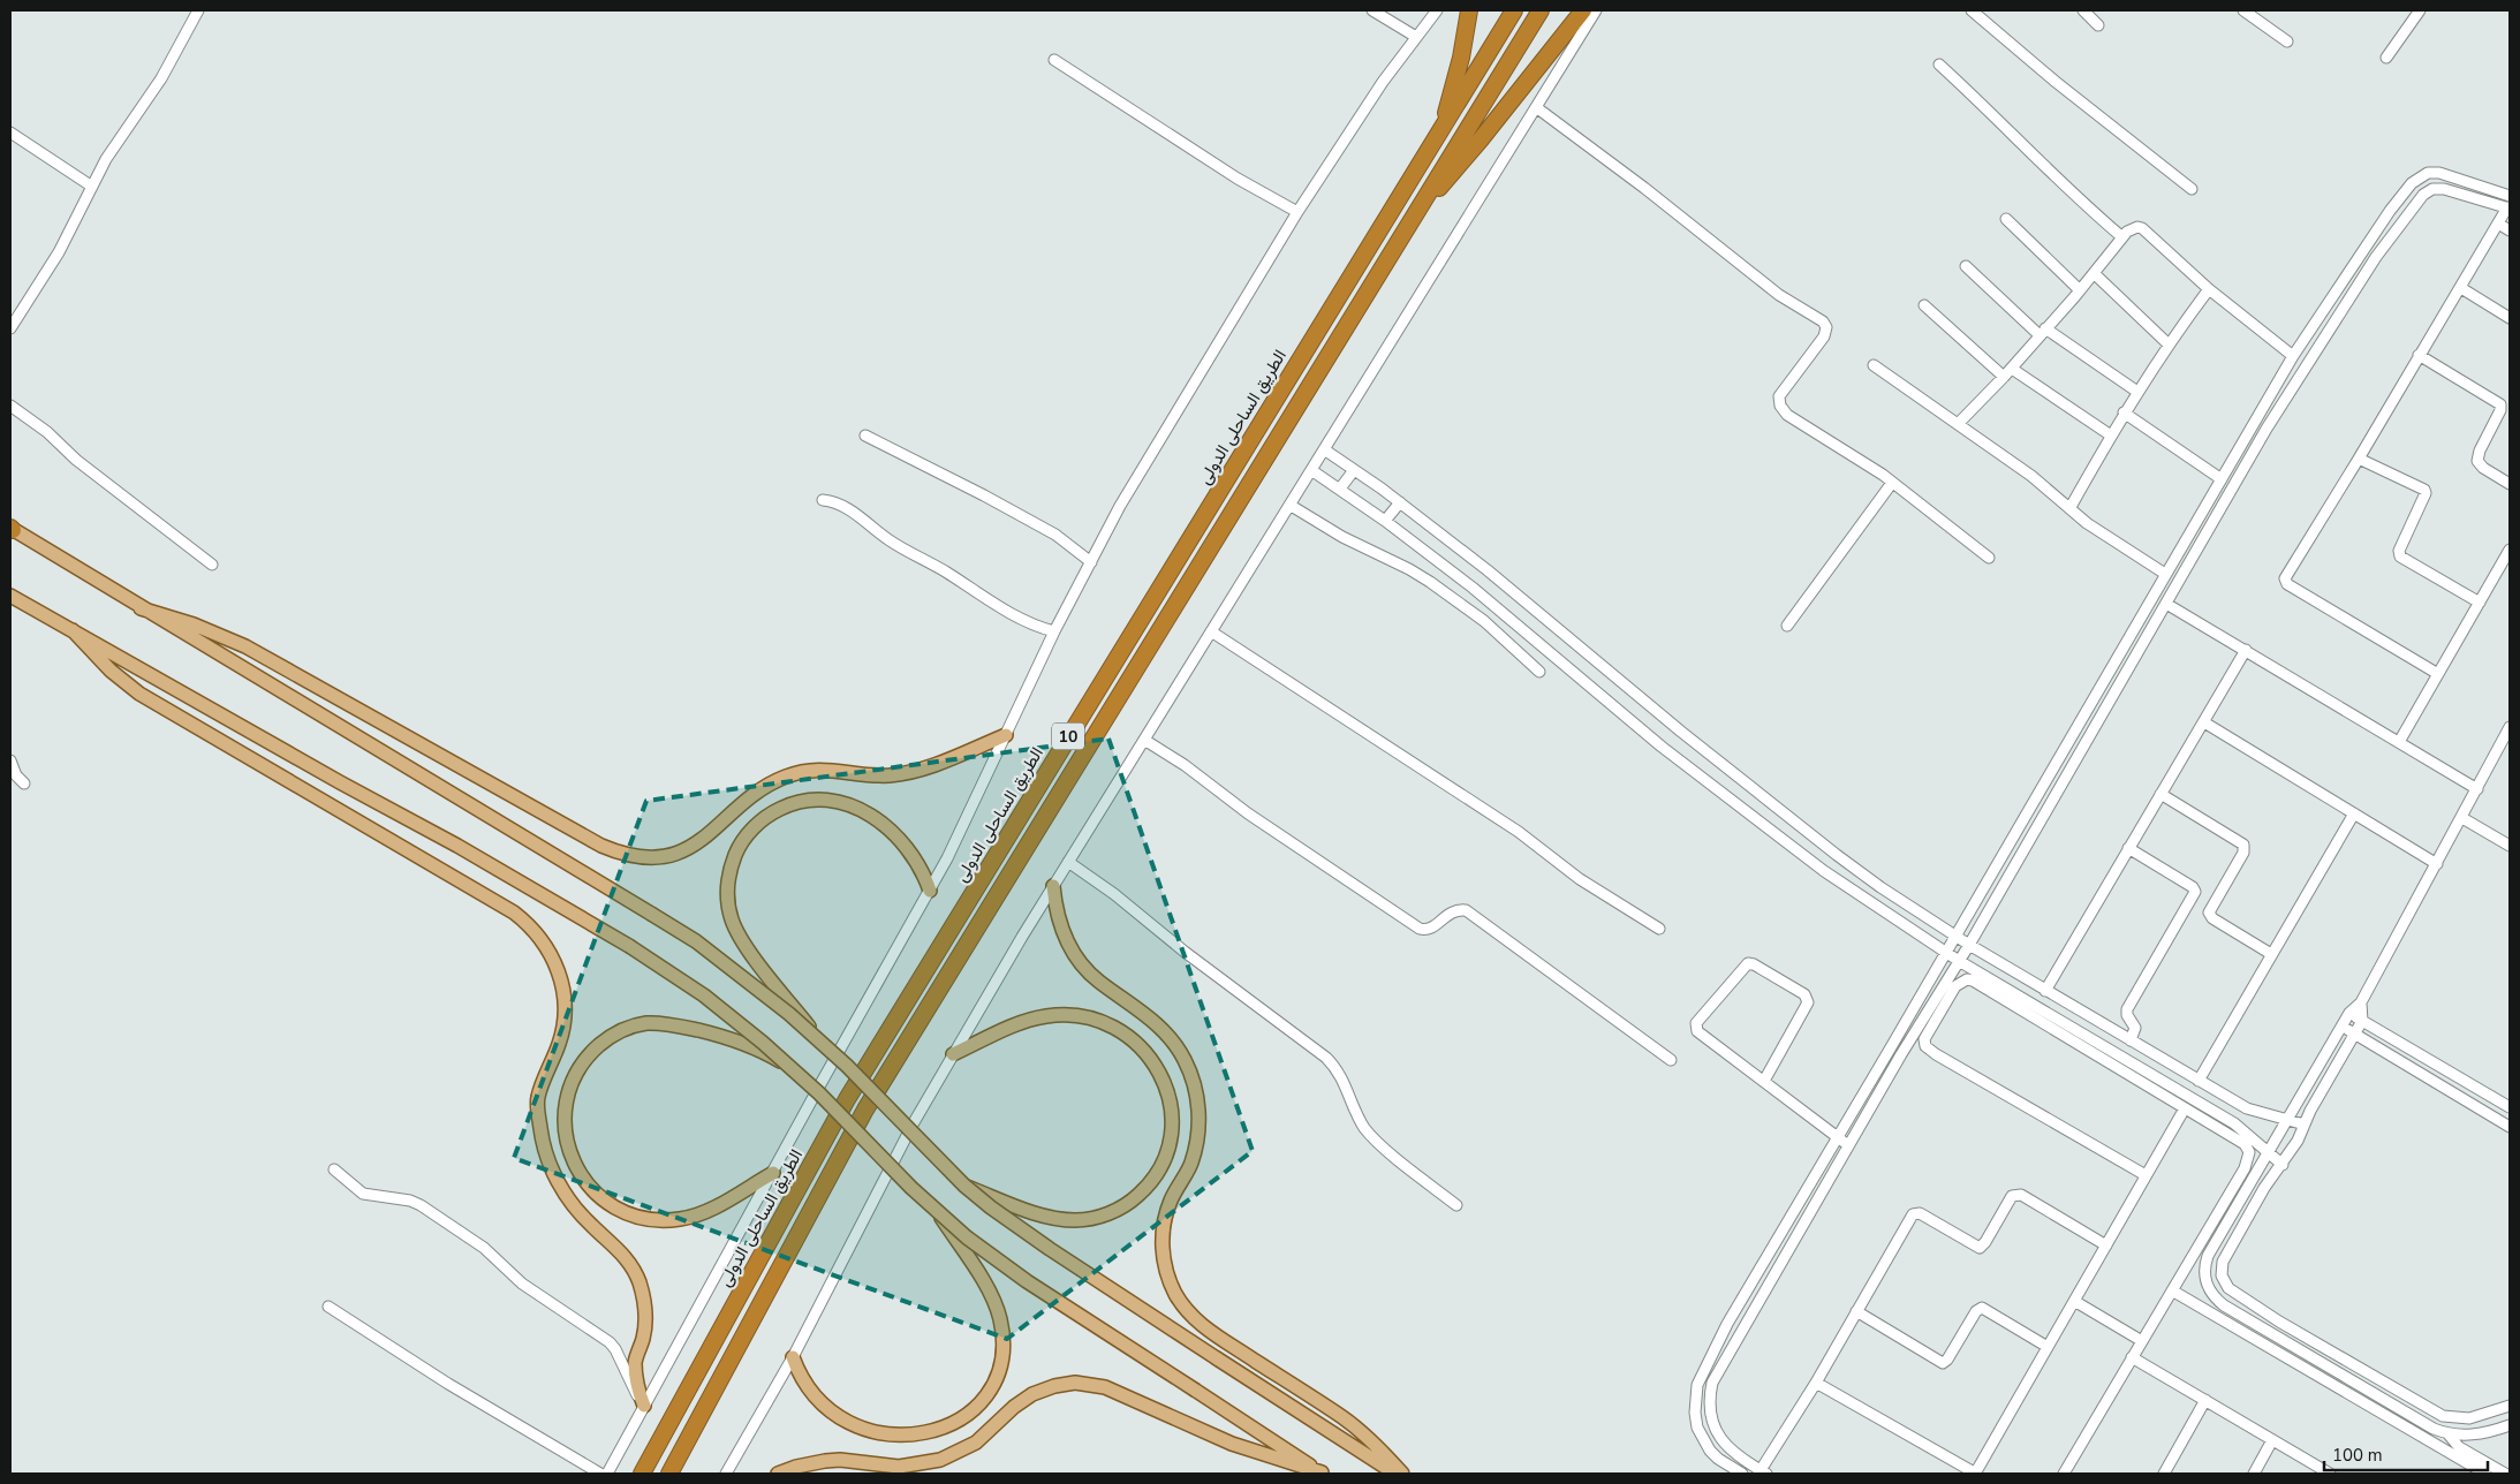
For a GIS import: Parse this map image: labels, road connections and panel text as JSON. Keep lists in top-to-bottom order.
{
  "streets": {
    "highway": ["الطريق الساحلى الدولى", "10"]
  },
  "scale_bar": "100 m"
}
